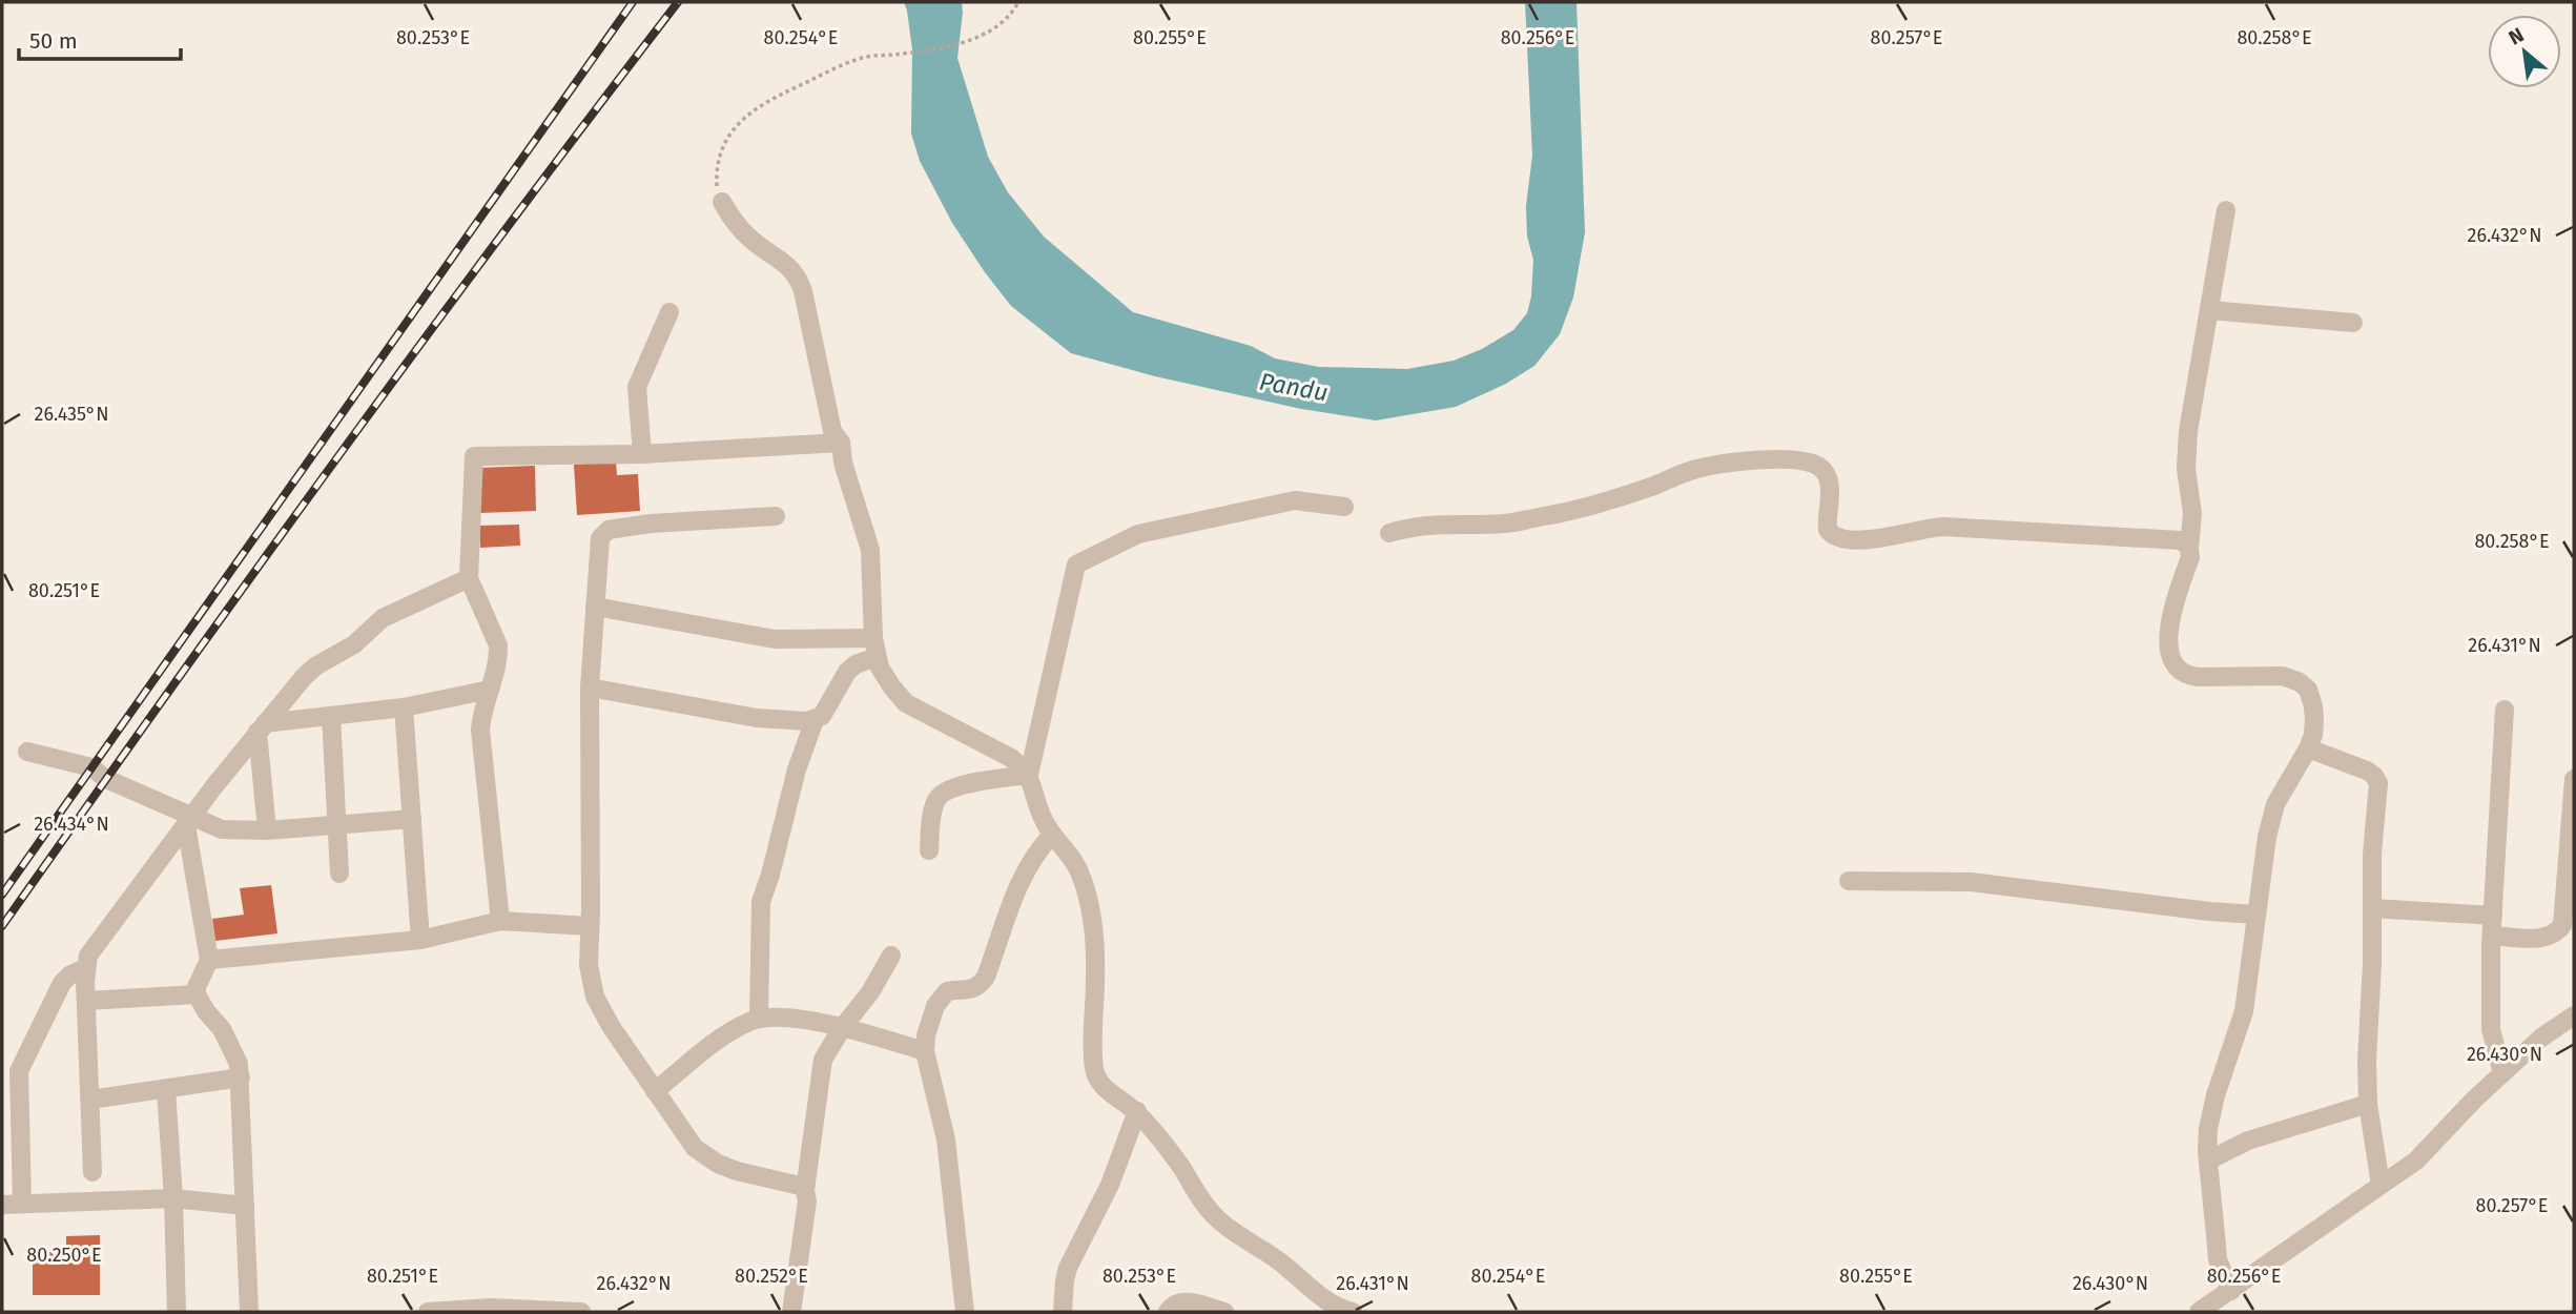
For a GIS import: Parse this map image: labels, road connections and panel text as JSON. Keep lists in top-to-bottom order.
{
  "water": ["Pandu"],
  "scale_bar": "50 m",
  "north": "top left",
  "coordinates": [
    "80.253°E",
    "80.254°E",
    "80.255°E",
    "80.256°E",
    "80.257°E",
    "80.258°E",
    "26.432°N",
    "26.435°N",
    "80.251°E",
    "26.431°N",
    "26.434°N",
    "26.430°N",
    "80.250°E",
    "80.252°E"
  ]
}
